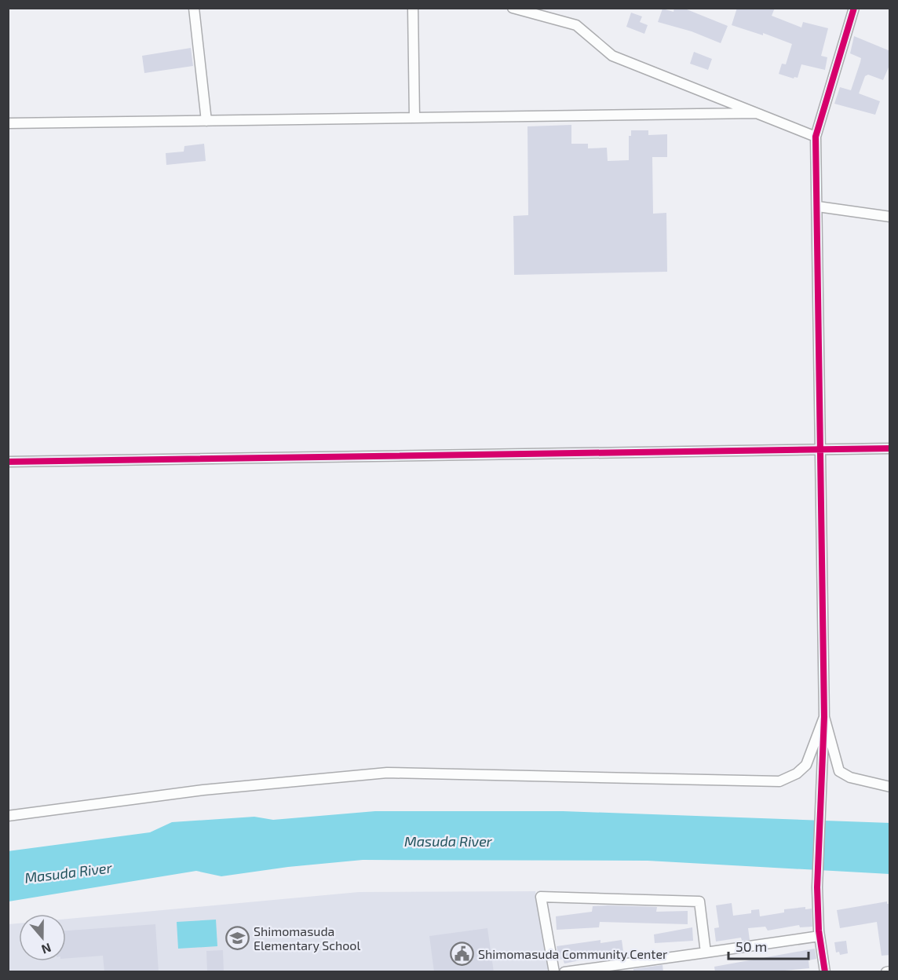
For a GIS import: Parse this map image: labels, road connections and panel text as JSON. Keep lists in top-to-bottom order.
{
  "water": ["Masuda River"],
  "places": {
    "school or university": ["Shimomasuda Elementary School"],
    "public building": ["Shimomasuda Community Center"]
  },
  "scale_bar": "50 m",
  "north": "bottom"
}
